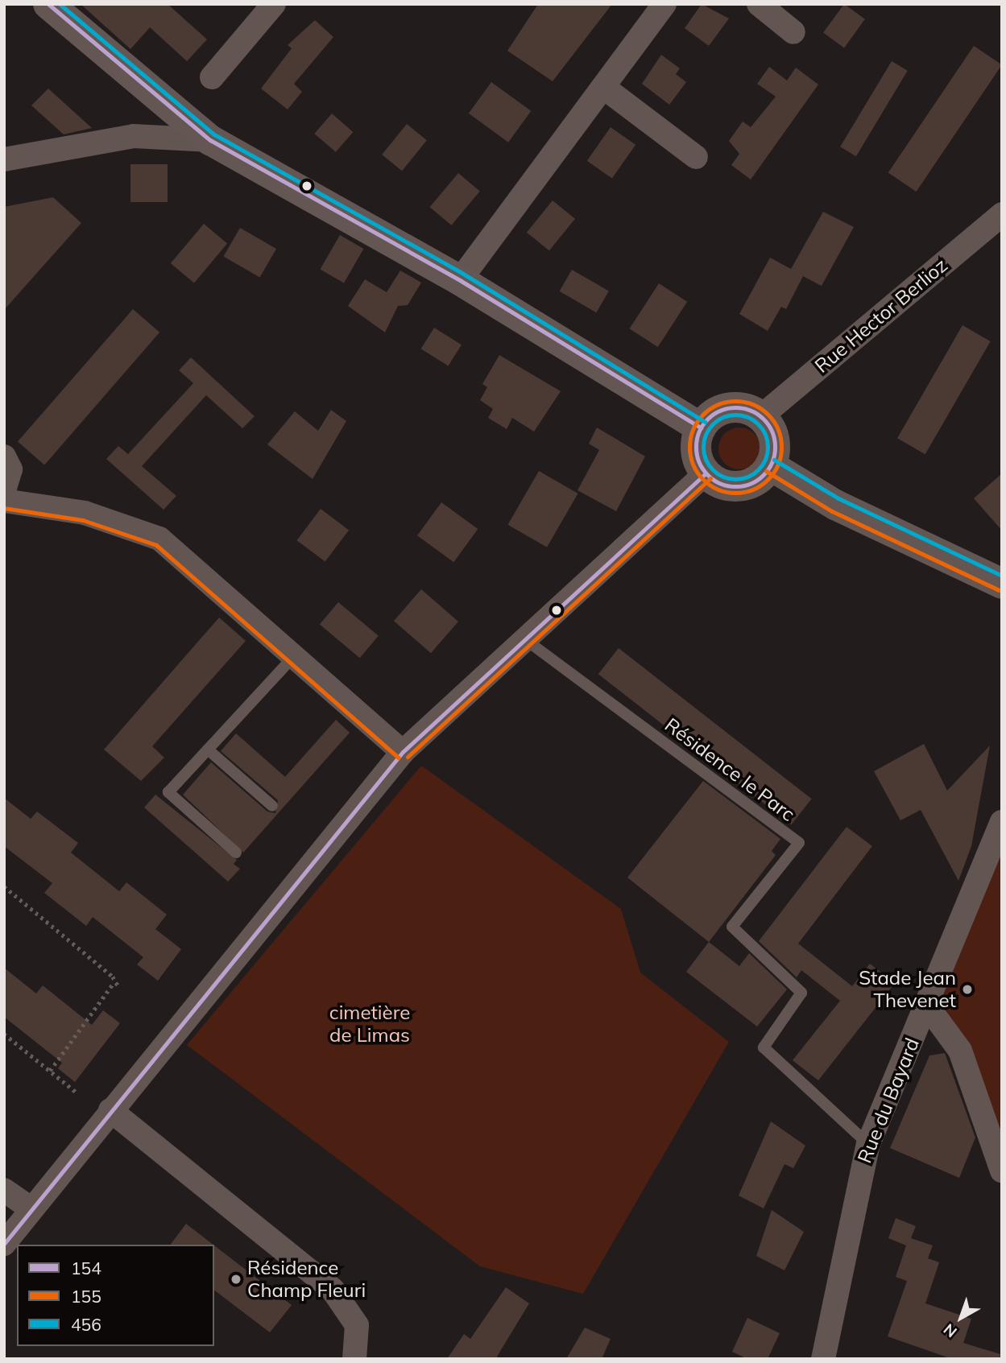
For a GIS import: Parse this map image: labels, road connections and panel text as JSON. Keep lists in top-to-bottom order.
{
  "streets": {
    "street": ["Rue Hector Berlioz", "Rue du Bayard"],
    "lane": ["Résidence le Parc"]
  },
  "crossings": [
    ["Résidence le Parc", "Rue du Bayard"]
  ],
  "parks": ["cimetière de Limas"],
  "places": ["Stade Jean Thevenet", "Résidence Champ Fleuri"],
  "lines": ["transit line 154", "transit line 456", "transit line 155"],
  "legend": ["154", "155", "456"],
  "north": "bottom left"
}
